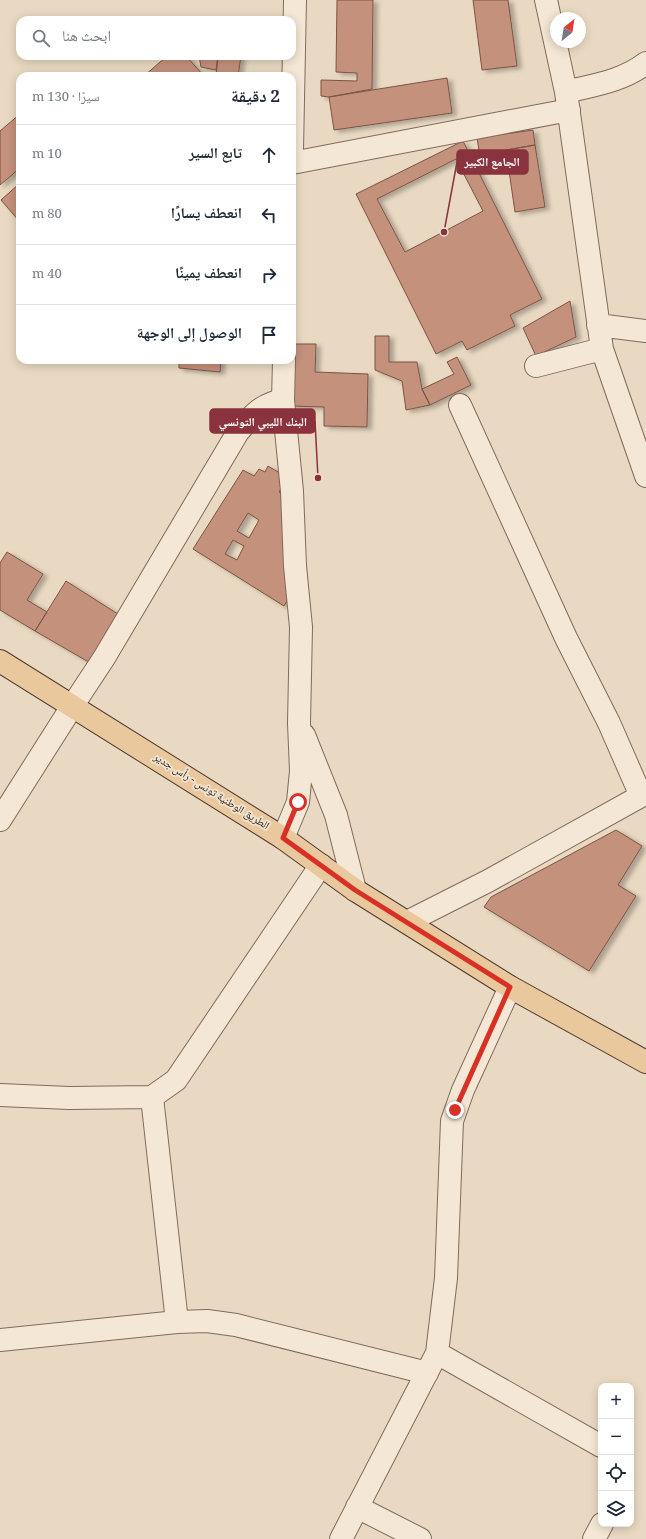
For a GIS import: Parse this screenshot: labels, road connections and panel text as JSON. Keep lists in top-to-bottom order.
{
  "streets": {
    "main road": ["الطريق الوطنية تونس - رأس جدير"]
  },
  "places": ["الجامع الكبير", "البنك الليبي التونسي"],
  "north": "top right",
  "page": {
    "search": "ابحث هنا",
    "heading": ["2 دقيقة", "سيرًا · 130 m"],
    "list": [
      ["تابع السير", "10 m"],
      ["انعطف يسارًا", "80 m"],
      ["انعطف يمينًا", "40 m"],
      "الوصول إلى الوجهة"
    ],
    "map_buttons": ["+", "−"]
  }
}
